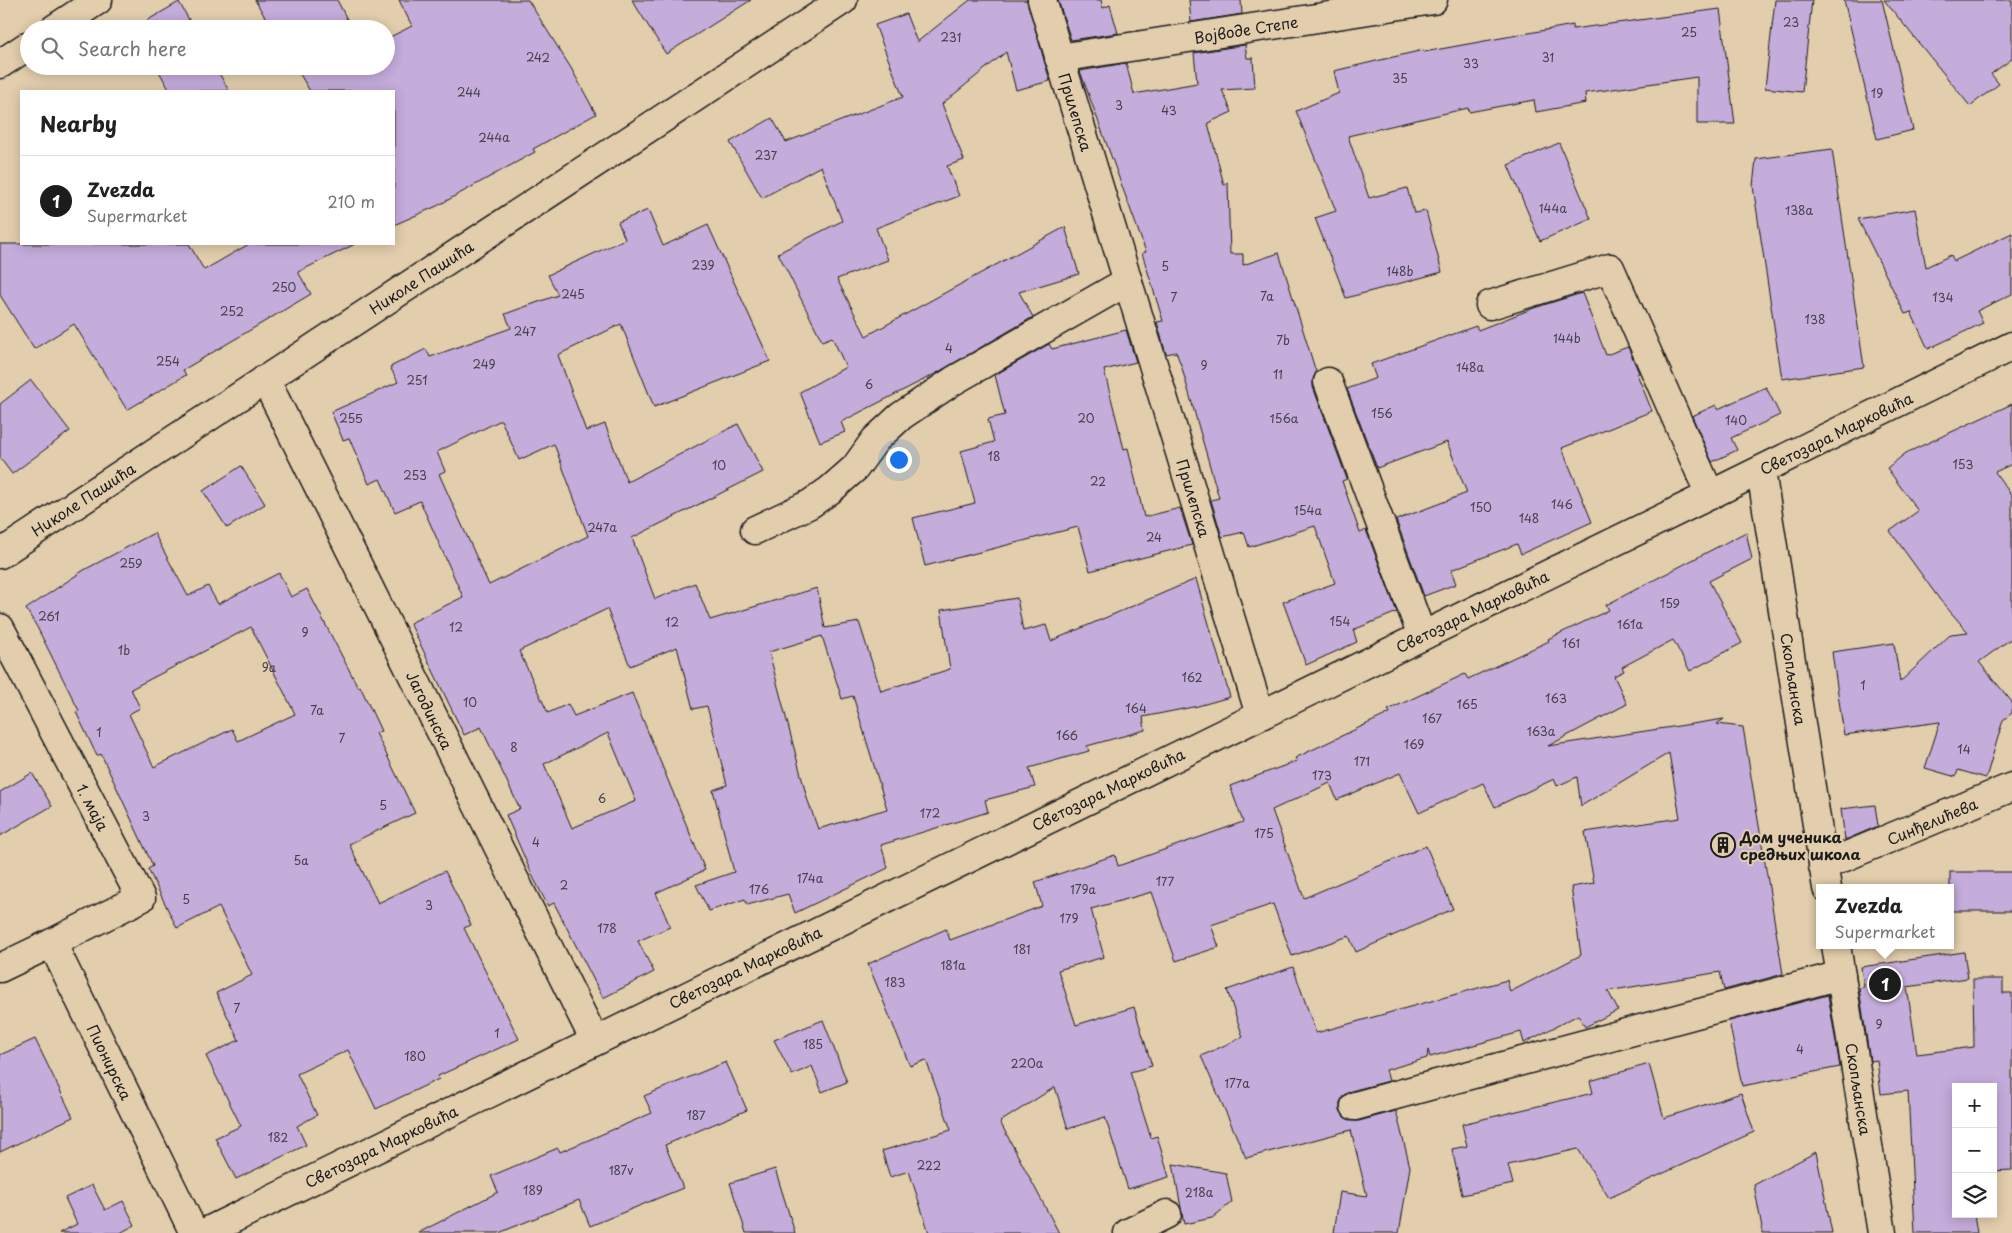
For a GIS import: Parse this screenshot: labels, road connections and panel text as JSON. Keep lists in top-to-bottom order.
{
  "streets": {
    "street": [
      "Војводе Степе",
      "Прилепска",
      "Николе Пашића",
      "Светозара Марковића",
      "Скопљанска",
      "Јагодинска",
      "1. маја",
      "Синђелићева",
      "Пионирска"
    ]
  },
  "crossings": [
    ["Војводе Степе", "Прилепска"],
    ["Прилепска", "Светозара Марковића"],
    ["Николе Пашића", "Јагодинска"],
    ["Светозара Марковића", "Скопљанска"],
    ["Светозара Марковића", "Јагодинска"],
    ["Скопљанска", "Синђелићева"],
    ["1. маја", "Пионирска"]
  ],
  "places": {
    "building": ["Дом ученика средњих школа"]
  },
  "house_numbers": [
    "23",
    "25",
    "231",
    "242",
    "31",
    "33",
    "35",
    "244",
    "19",
    "3",
    "43",
    "244a",
    "237",
    "144a",
    "138a",
    "239",
    "5",
    "148b",
    "250",
    "245",
    "7a",
    "7",
    "134",
    "252",
    "138",
    "247",
    "144b",
    "7b",
    "4",
    "254",
    "249",
    "9",
    "148a",
    "11",
    "251",
    "6",
    "156",
    "255",
    "20",
    "156a",
    "140",
    "18",
    "153",
    "10",
    "253",
    "22",
    "146",
    "150",
    "154a",
    "148",
    "247a",
    "24",
    "259",
    "159",
    "261",
    "154",
    "12",
    "161a",
    "12",
    "9",
    "161",
    "1b",
    "9a",
    "162",
    "1",
    "163",
    "10",
    "165",
    "164",
    "7a",
    "167",
    "163a",
    "1",
    "166",
    "7",
    "169",
    "8",
    "14",
    "171",
    "173",
    "6",
    "5",
    "172",
    "3",
    "175",
    "4",
    "5a",
    "174a",
    "177",
    "2",
    "176",
    "179a",
    "5",
    "3",
    "179",
    "178",
    "181",
    "181a",
    "183",
    "7",
    "9",
    "1",
    "185",
    "4",
    "180",
    "220a",
    "177a",
    "187",
    "182",
    "222",
    "187v",
    "189",
    "218a"
  ],
  "page": {
    "search": "Search here",
    "heading": "Nearby",
    "list": [
      {
        "mark": "1",
        "name": "Zvezda",
        "note": "Supermarket",
        "value": "210 m"
      }
    ],
    "popup": ["Zvezda", "Supermarket"],
    "pins": "1",
    "map_buttons": ["+", "−"]
  }
}
